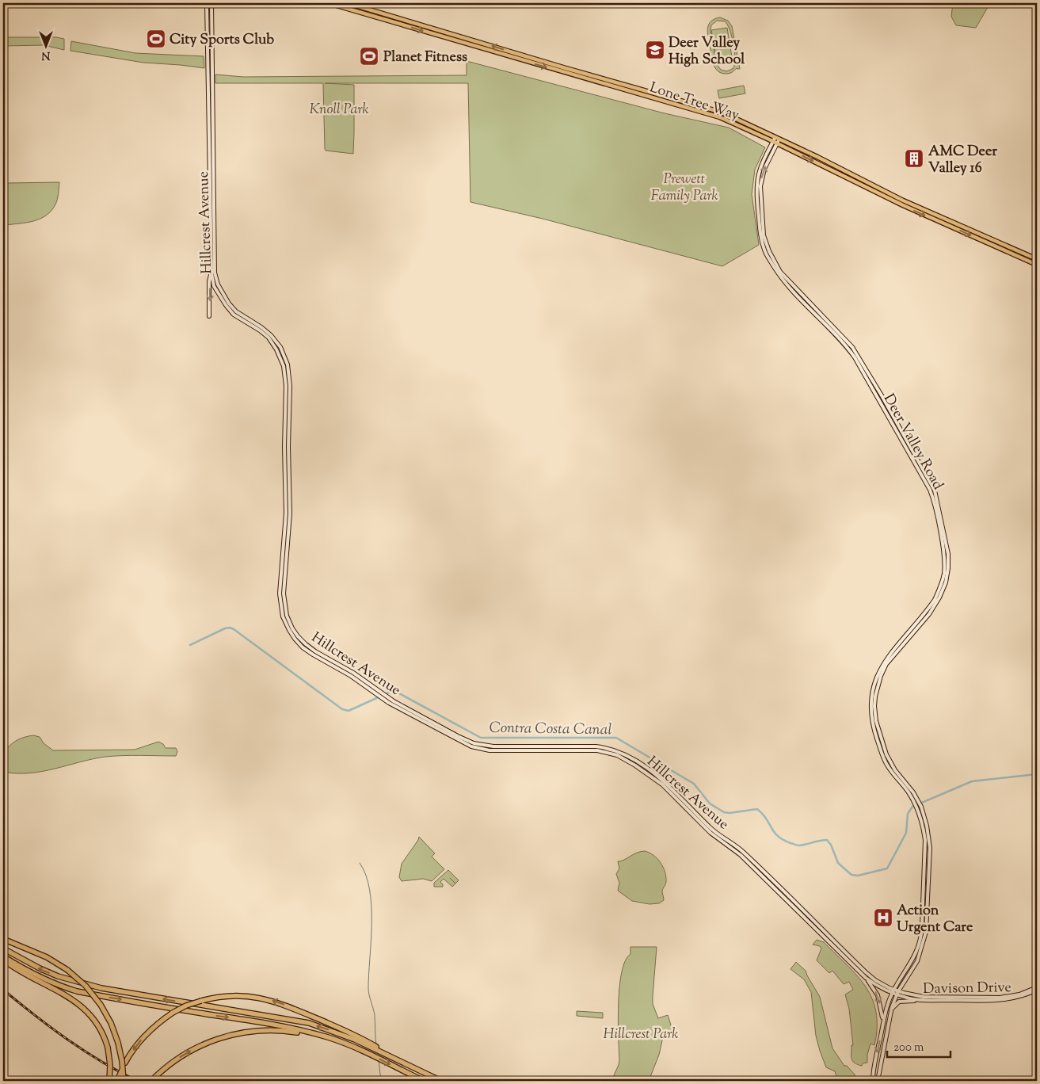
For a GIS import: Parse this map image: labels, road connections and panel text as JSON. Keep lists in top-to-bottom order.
{
  "streets": {
    "main road": [
      "Lone Tree Way",
      "Hillcrest Avenue",
      "Deer Valley Road",
      "Davison Drive"
    ]
  },
  "crossings": [
    ["Lone Tree Way", "Deer Valley Road"],
    ["Hillcrest Avenue", "Deer Valley Road"],
    ["Hillcrest Avenue", "Davison Drive"],
    ["Deer Valley Road", "Davison Drive"]
  ],
  "one_way": ["Deer Valley Road"],
  "water": ["Contra Costa Canal"],
  "parks": ["Knoll Park", "Prewett Family Park", "Hillcrest Park"],
  "places": {
    "sports": ["City Sports Club", "Planet Fitness"],
    "school or university": ["Deer Valley High School"],
    "building": ["AMC Deer Valley 16"],
    "hospital": ["Action Urgent Care"]
  },
  "scale_bar": "200 m",
  "north": "bottom"
}
